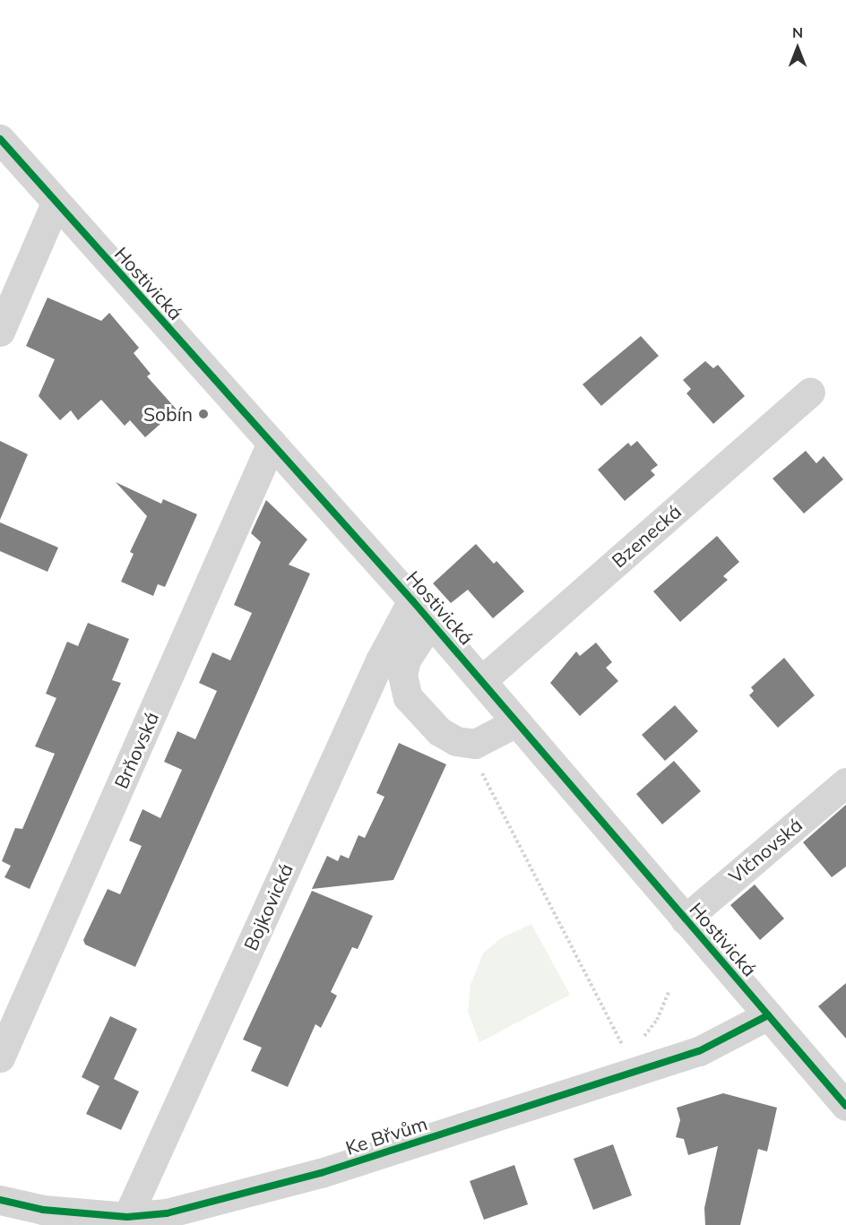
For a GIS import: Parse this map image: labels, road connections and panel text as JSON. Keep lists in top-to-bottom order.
{
  "streets": {
    "street": [
      "Hostivická",
      "Bzenecká",
      "Brňovská",
      "Vlčnovská",
      "Bojkovická",
      "Ke Břvům"
    ]
  },
  "crossings": [
    ["Hostivická", "Bzenecká"],
    ["Hostivická", "Brňovská"],
    ["Hostivická", "Vlčnovská"],
    ["Hostivická", "Bojkovická"],
    ["Hostivická", "Ke Břvům"],
    ["Bojkovická", "Ke Břvům"]
  ],
  "places": ["Sobín"],
  "north": "top"
}
